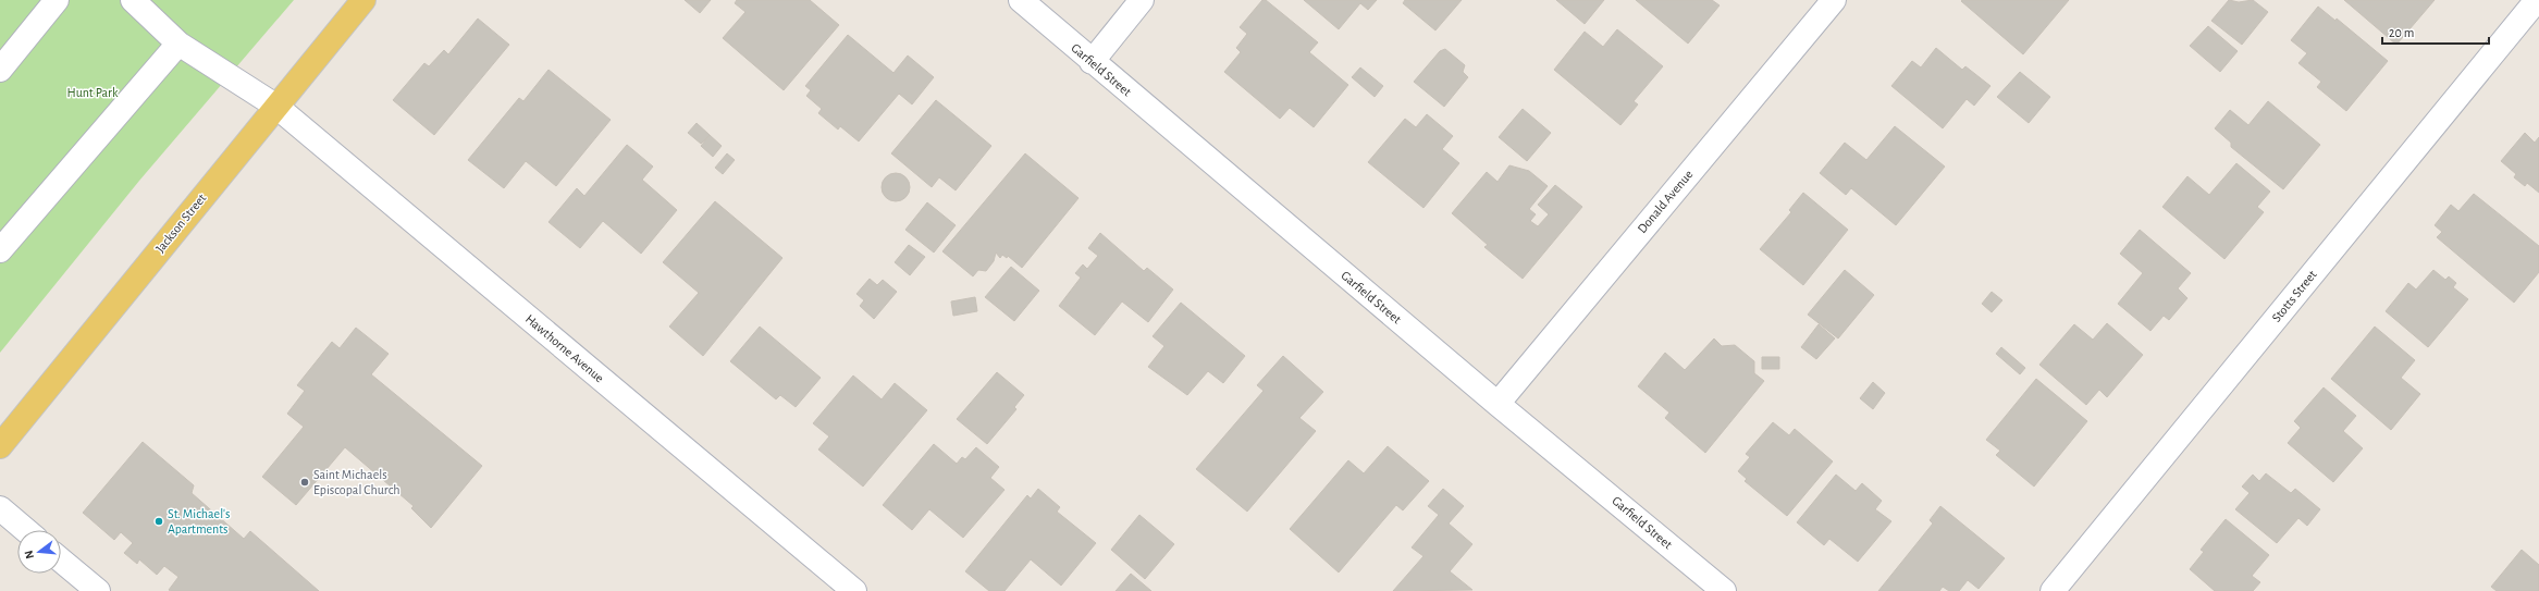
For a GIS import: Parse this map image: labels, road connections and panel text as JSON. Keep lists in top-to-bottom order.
{
  "streets": {
    "main road": ["Jackson Street"],
    "street": [
      "Garfield Street",
      "Donald Avenue",
      "Stotts Street",
      "Hawthorne Avenue"
    ]
  },
  "crossings": [
    ["Garfield Street", "Donald Avenue"],
    ["Jackson Street", "Hawthorne Avenue"]
  ],
  "parks": ["Hunt Park"],
  "places": ["Saint Michaels Episcopal Church", "St. Michael's Apartments"],
  "scale_bar": "20 m",
  "north": "left"
}
